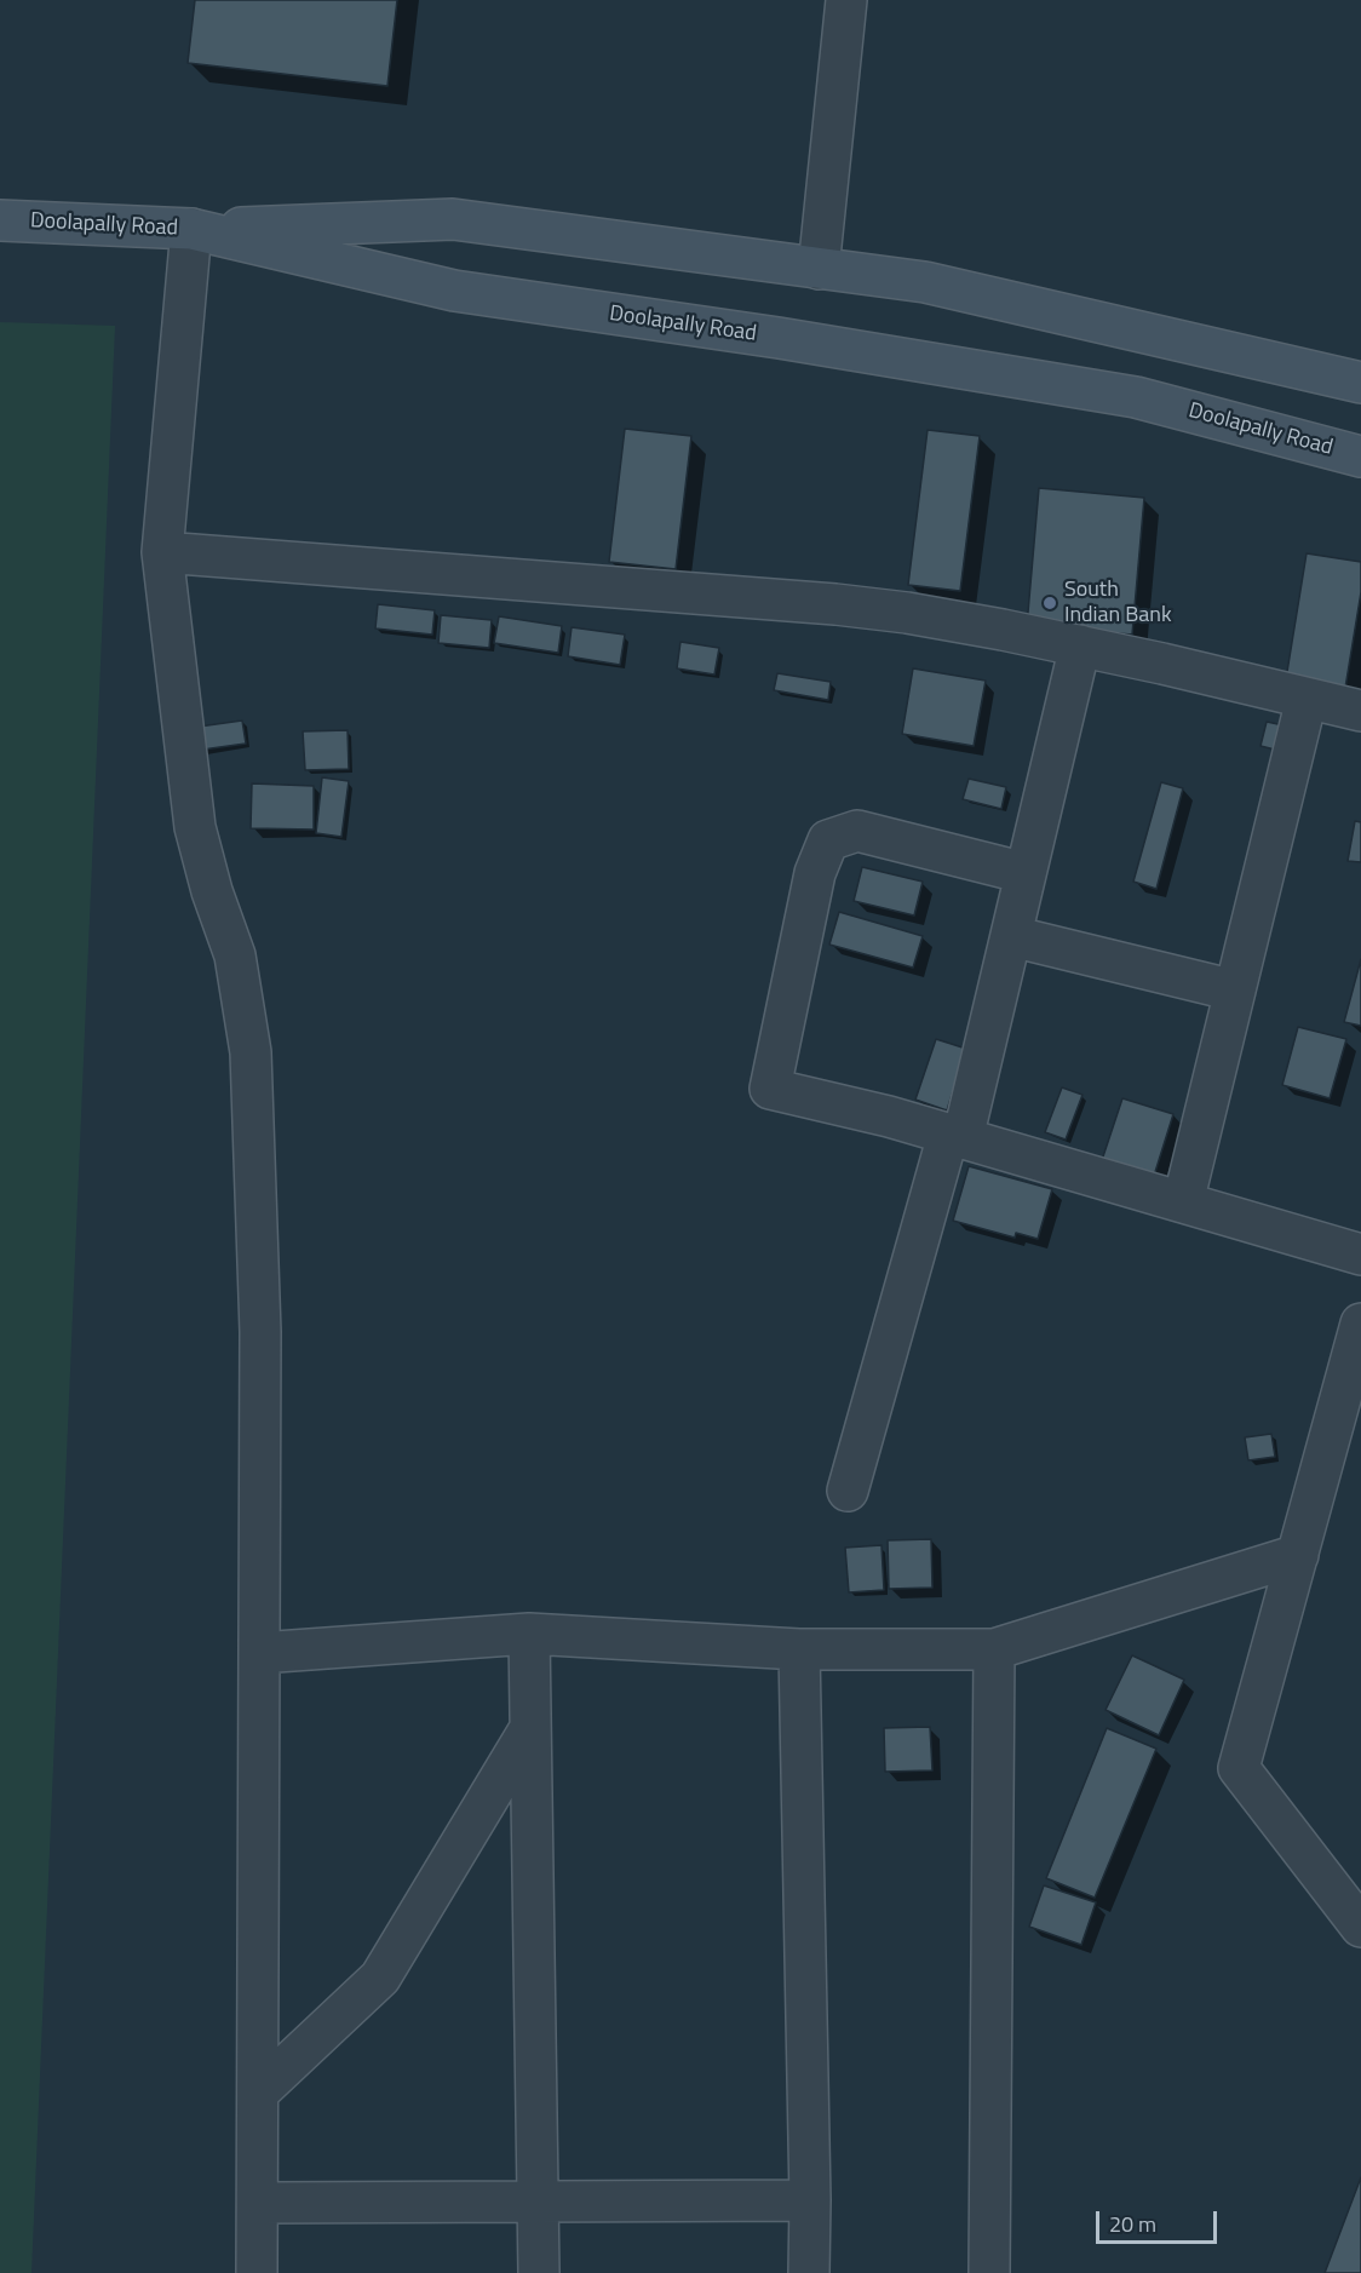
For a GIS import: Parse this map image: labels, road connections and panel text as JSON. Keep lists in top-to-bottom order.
{
  "streets": {
    "main road": ["Doolapally Road"]
  },
  "places": ["South Indian Bank"],
  "scale_bar": "20 m"
}
